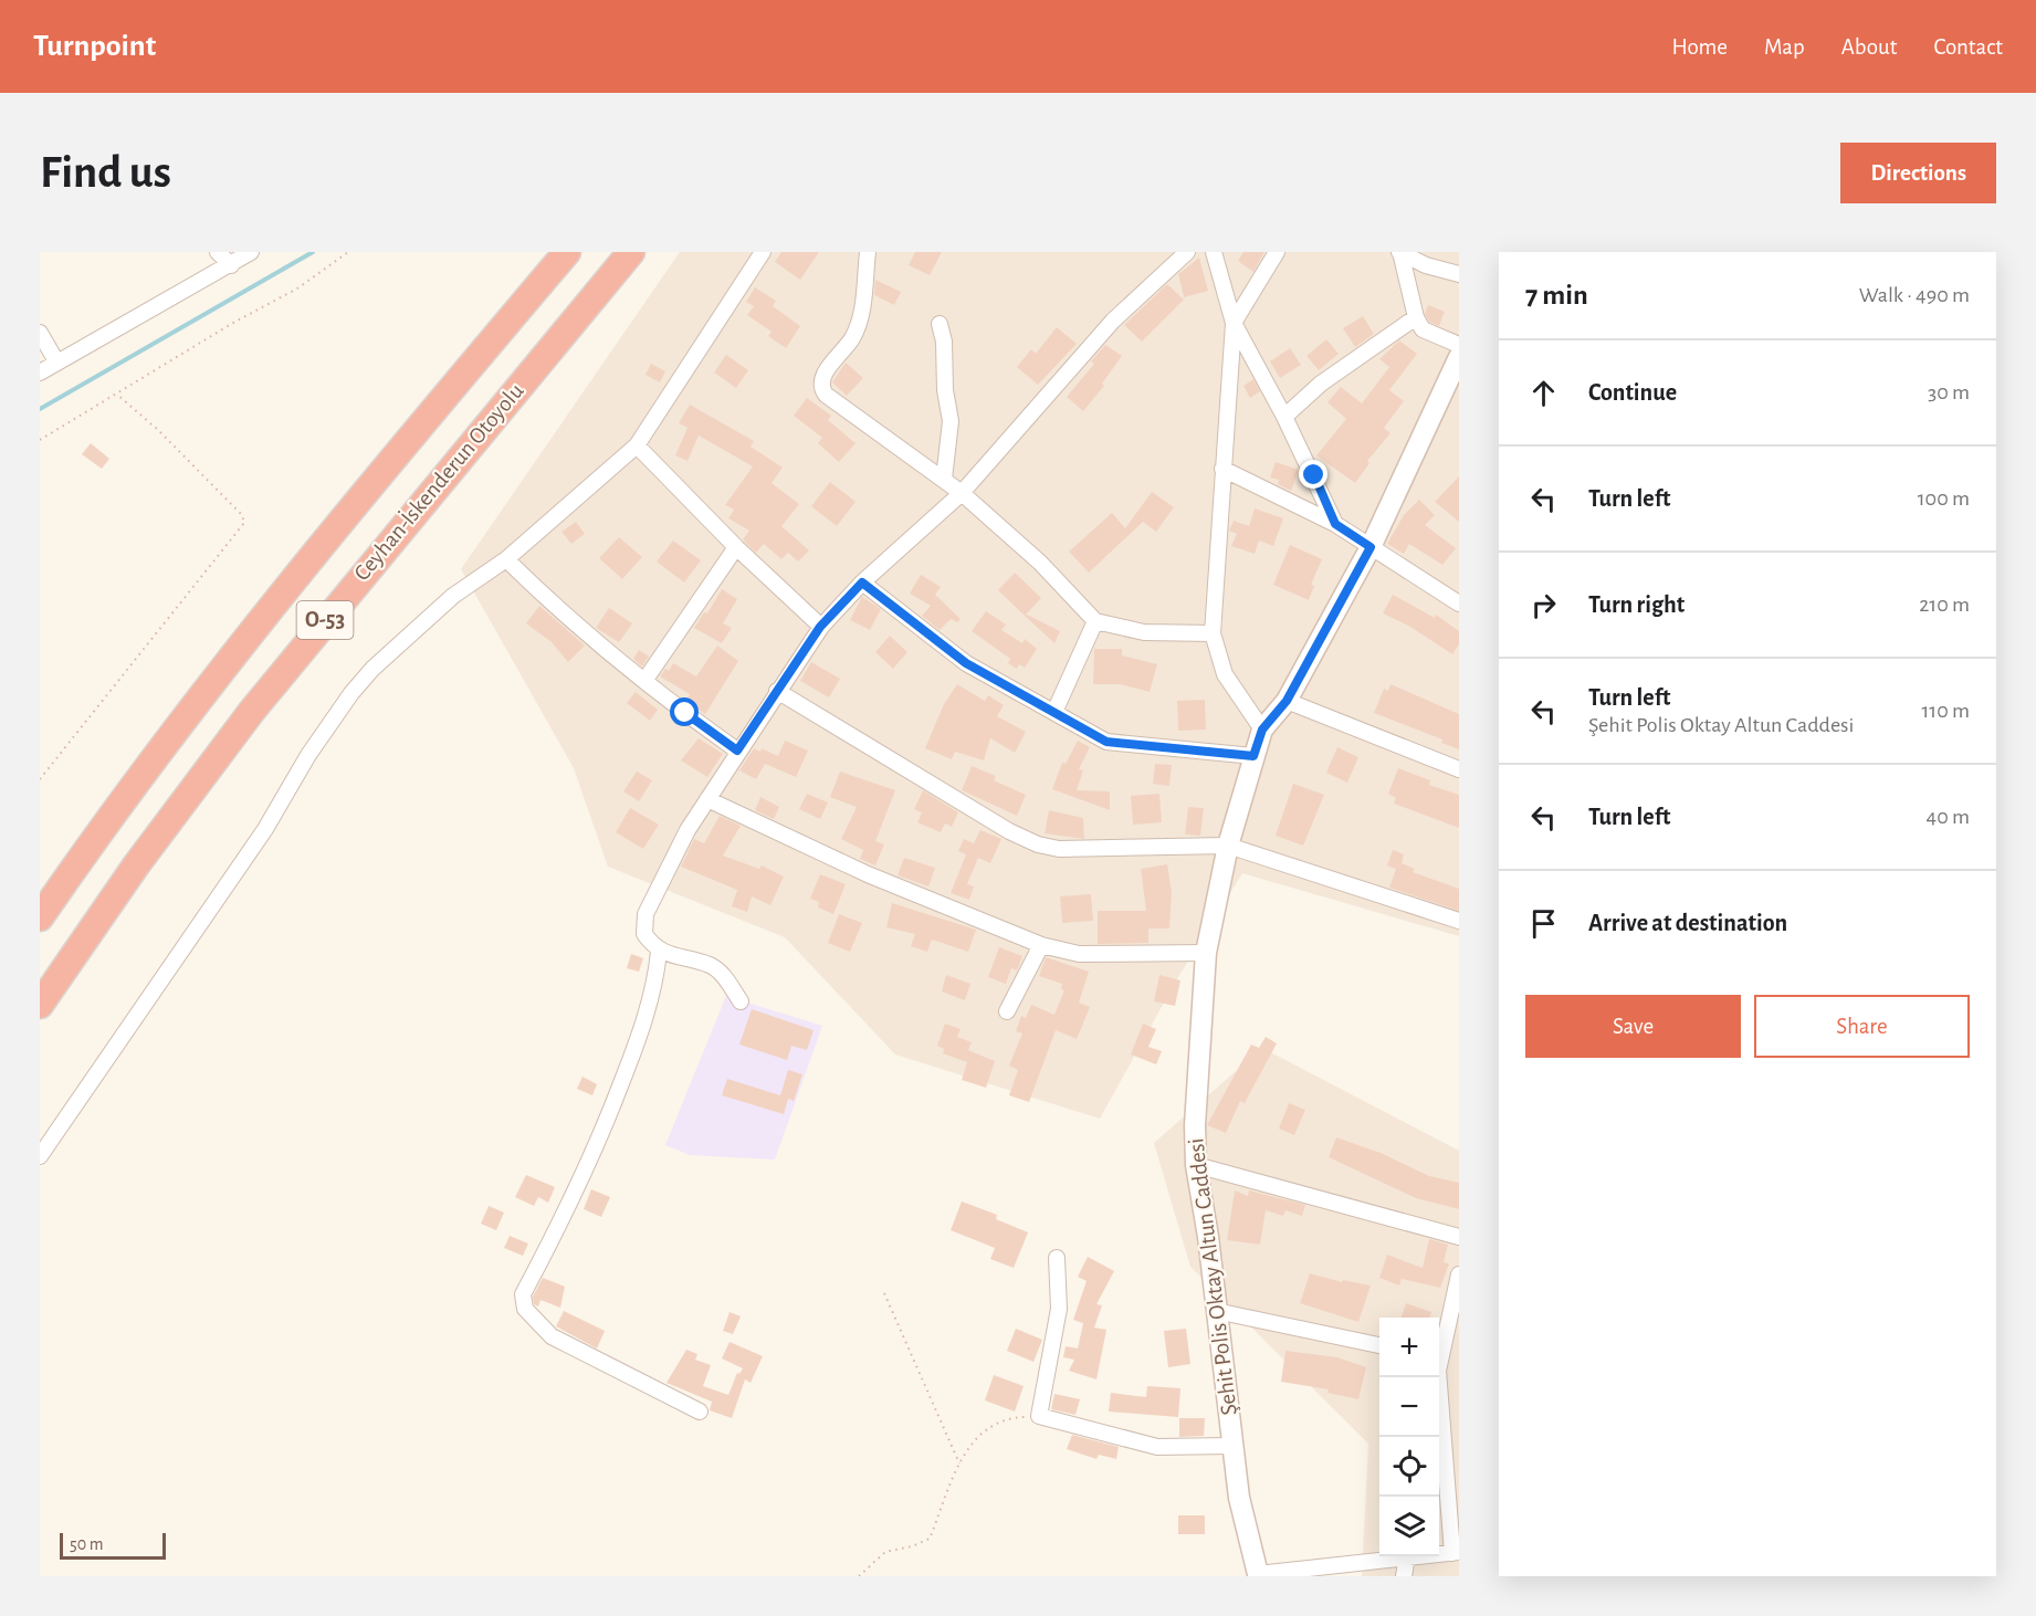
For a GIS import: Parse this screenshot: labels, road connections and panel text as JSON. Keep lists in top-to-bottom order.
{
  "streets": {
    "highway": ["Ceyhan-İskenderun Otoyolu", "O-53"],
    "street": ["Şehit Polis Oktay Altun Caddesi"]
  },
  "scale_bar": "50 m",
  "page": {
    "header": "Turnpoint",
    "nav": [
      "Home",
      "Map",
      "About",
      "Contact"
    ],
    "buttons": [
      "Directions",
      ["Save", "Share"]
    ],
    "title": "Find us",
    "heading": ["7 min", "Walk · 490 m"],
    "list": [
      ["Continue", "30 m"],
      ["Turn left", "100 m"],
      ["Turn right", "210 m"],
      ["Turn left", "Şehit Polis Oktay Altun Caddesi", "110 m"],
      ["Turn left", "40 m"],
      "Arrive at destination"
    ],
    "map_buttons": ["+", "−"],
    "scale": "50 m"
  }
}
